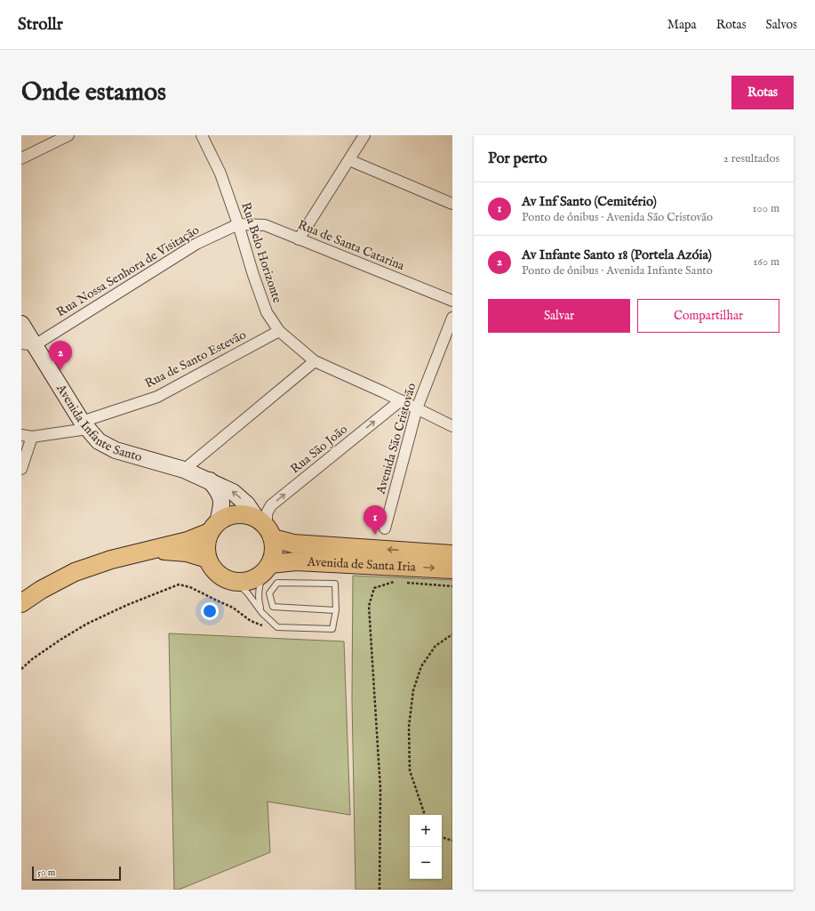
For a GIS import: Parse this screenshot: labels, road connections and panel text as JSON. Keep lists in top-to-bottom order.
{
  "streets": {
    "main road": ["Avenida de Santa Iria"],
    "street": [
      "Rua de Santa Catarina",
      "Rua Belo Horizonte",
      "Rua Nossa Senhora de Visitação",
      "Rua de Santo Estevão",
      "Avenida Infante Santo",
      "Avenida São Cristovão",
      "Rua São João"
    ]
  },
  "crossings": [
    ["Rua de Santa Catarina", "Rua Belo Horizonte"],
    ["Rua de Santa Catarina", "Rua Nossa Senhora de Visitação"],
    ["Rua Belo Horizonte", "Rua Nossa Senhora de Visitação"],
    ["Rua Belo Horizonte", "Rua de Santo Estevão"],
    ["Rua Belo Horizonte", "Avenida São Cristovão"],
    ["Rua Belo Horizonte", "Rua São João"],
    ["Rua Nossa Senhora de Visitação", "Avenida Infante Santo"],
    ["Rua de Santo Estevão", "Avenida Infante Santo"],
    ["Avenida Infante Santo", "Rua São João"],
    ["Avenida Infante Santo", "Avenida de Santa Iria"],
    ["Rua São João", "Avenida de Santa Iria"]
  ],
  "scale_bar": "50 m",
  "page": {
    "header": "Strollr",
    "nav": ["Mapa", "Rotas", "Salvos"],
    "buttons": [
      "Rotas",
      ["Salvar", "Compartilhar"]
    ],
    "title": "Onde estamos",
    "heading": ["Por perto", "2 resultados"],
    "list": [
      {
        "mark": "1",
        "name": "Av Inf Santo (Cemitério)",
        "note": "Ponto de ônibus · Avenida São Cristovão",
        "value": "100 m"
      },
      {
        "mark": "2",
        "name": "Av Infante Santo 18 (Portela Azóia)",
        "note": "Ponto de ônibus · Avenida Infante Santo",
        "value": "160 m"
      }
    ],
    "pins": ["2", "1"],
    "map_buttons": ["+", "−"],
    "scale": "50 m"
  }
}
